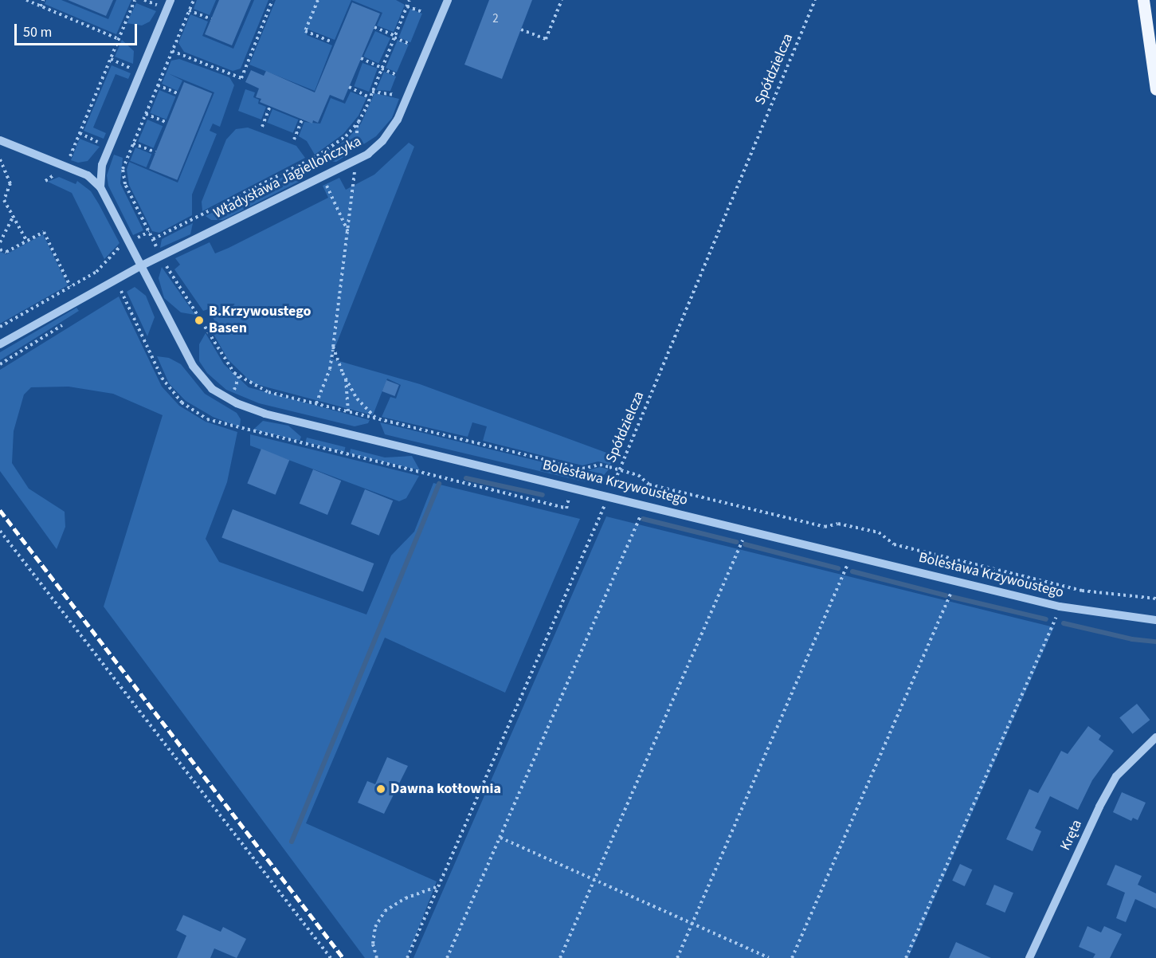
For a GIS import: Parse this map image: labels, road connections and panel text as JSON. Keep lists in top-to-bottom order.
{
  "streets": {
    "street": ["Władysława Jagiellończyka", "Bolesława Krzywoustego", "Kręta"],
    "path": ["Spółdzielcza"]
  },
  "crossings": [
    ["Spółdzielcza", "Bolesława Krzywoustego"],
    ["Władysława Jagiellończyka", "Bolesława Krzywoustego"]
  ],
  "places": ["B.Krzywoustego Basen", "Dawna kotłownia"],
  "house_numbers": ["2"],
  "scale_bar": "50 m"
}
